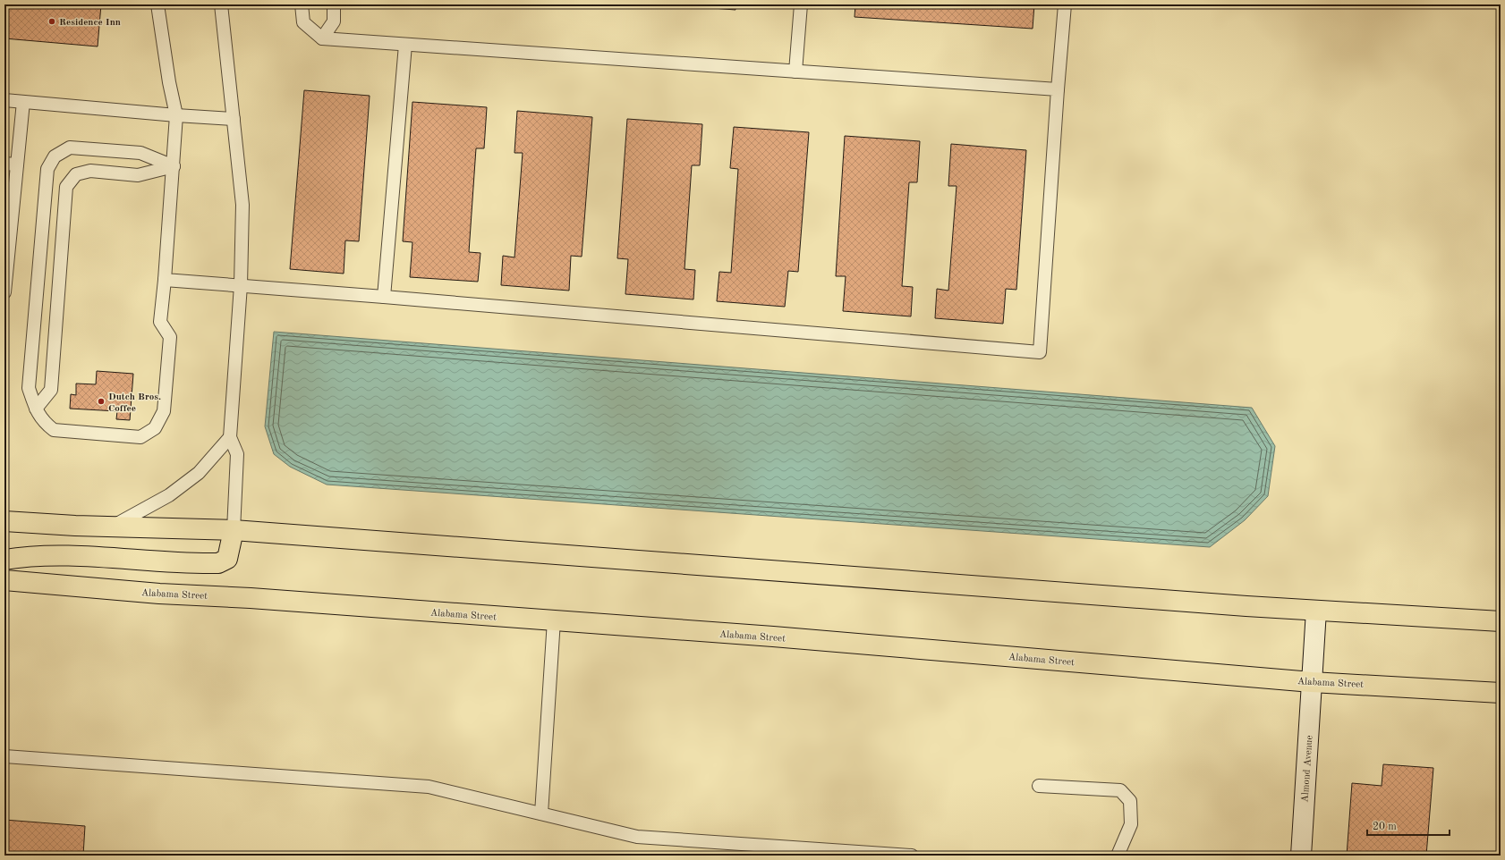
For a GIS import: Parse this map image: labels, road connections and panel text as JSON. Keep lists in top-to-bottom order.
{
  "streets": {
    "main road": ["Alabama Street"],
    "street": ["Almond Avenue"]
  },
  "crossings": [
    ["Alabama Street", "Almond Avenue"]
  ],
  "places": ["Residence Inn", "Dutch Bros. Coffee"],
  "scale_bar": "20 m"
}
